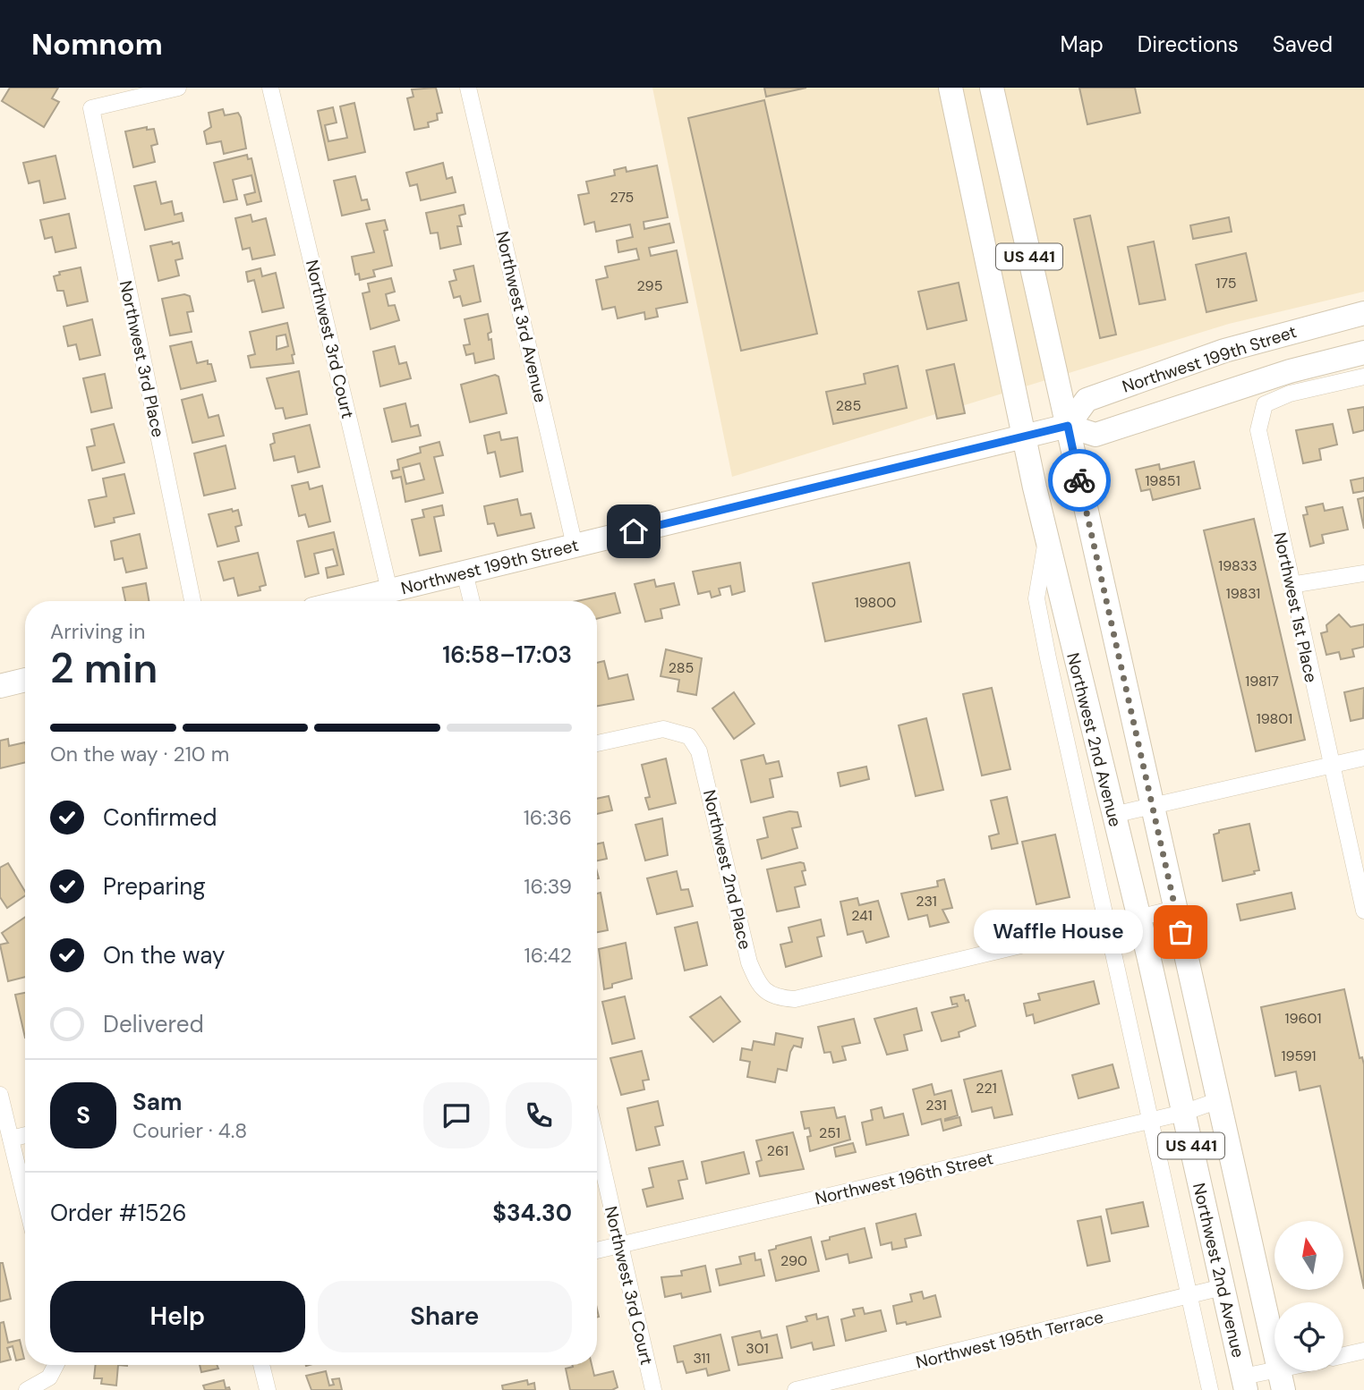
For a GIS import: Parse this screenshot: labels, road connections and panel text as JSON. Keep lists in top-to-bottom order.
{
  "streets": {
    "main road": ["US 441", "Northwest 199th Street", "Northwest 2nd Avenue"],
    "street": [
      "Northwest 3rd Avenue",
      "Northwest 3rd Court",
      "Northwest 3rd Place",
      "Northwest 1st Place",
      "Northwest 2nd Place",
      "Northwest 196th Street",
      "Northwest 195th Terrace"
    ]
  },
  "crossings": [
    ["US 441", "Northwest 199th Street"],
    ["US 441", "Northwest 196th Street"],
    ["Northwest 3rd Avenue", "Northwest 199th Street"],
    ["Northwest 3rd Court", "Northwest 199th Street"],
    ["Northwest 3rd Court", "Northwest 196th Street"],
    ["Northwest 199th Street", "Northwest 2nd Avenue"],
    ["Northwest 2nd Avenue", "Northwest 196th Street"],
    ["Northwest 2nd Avenue", "Northwest 195th Terrace"]
  ],
  "places": ["Waffle House"],
  "house_numbers": [
    "275",
    "175",
    "295",
    "285",
    "19851",
    "19833",
    "19831",
    "19800",
    "285",
    "19817",
    "19801",
    "231",
    "241",
    "19601",
    "19591",
    "221",
    "231",
    "251",
    "261",
    "290",
    "301",
    "311"
  ],
  "north": "top",
  "page": {
    "header": "Nomnom",
    "nav": ["Map", "Directions", "Saved"],
    "heading": ["2 min", "Arriving in", "16:58–17:03"],
    "panel": [
      "Sam",
      "Courier · 4.8",
      "Order #1526",
      "$34.30"
    ],
    "bar": "On the way · 210 m",
    "list": [
      ["Confirmed", "16:36"],
      ["Preparing", "16:39"],
      ["On the way", "16:42"],
      "Delivered"
    ],
    "bubble": "Waffle House",
    "round": "S",
    "buttons": ["Help", "Share"]
  }
}
